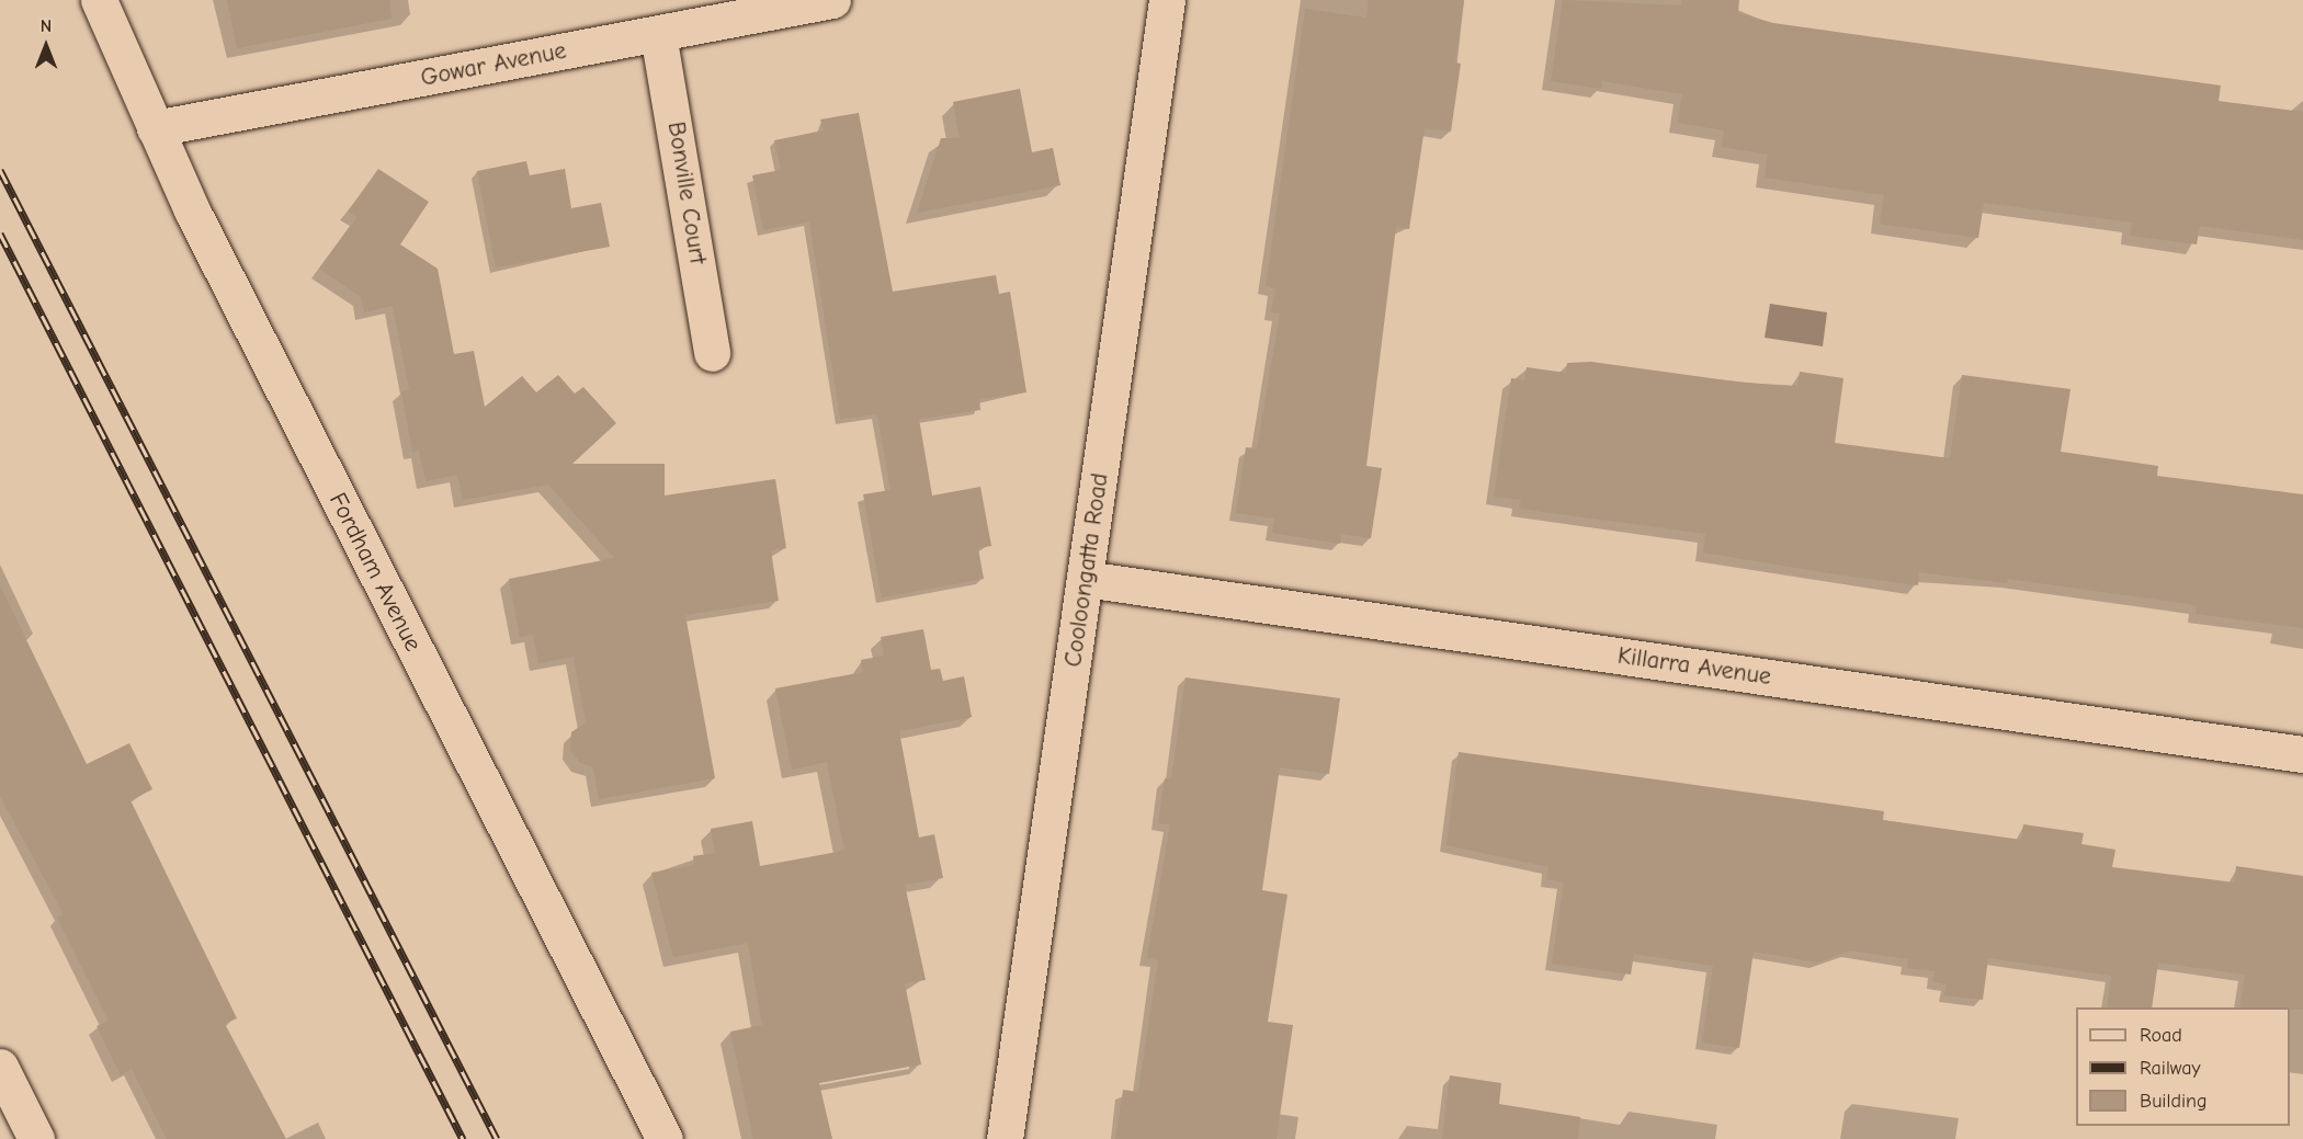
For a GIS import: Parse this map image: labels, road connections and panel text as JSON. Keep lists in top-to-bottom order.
{
  "streets": {
    "street": [
      "Gowar Avenue",
      "Bonville Court",
      "Cooloongatta Road",
      "Fordham Avenue",
      "Killarra Avenue"
    ]
  },
  "crossings": [
    ["Gowar Avenue", "Bonville Court"],
    ["Gowar Avenue", "Fordham Avenue"],
    ["Cooloongatta Road", "Killarra Avenue"]
  ],
  "legend": ["Road", "Railway", "Building"],
  "north": "top"
}
